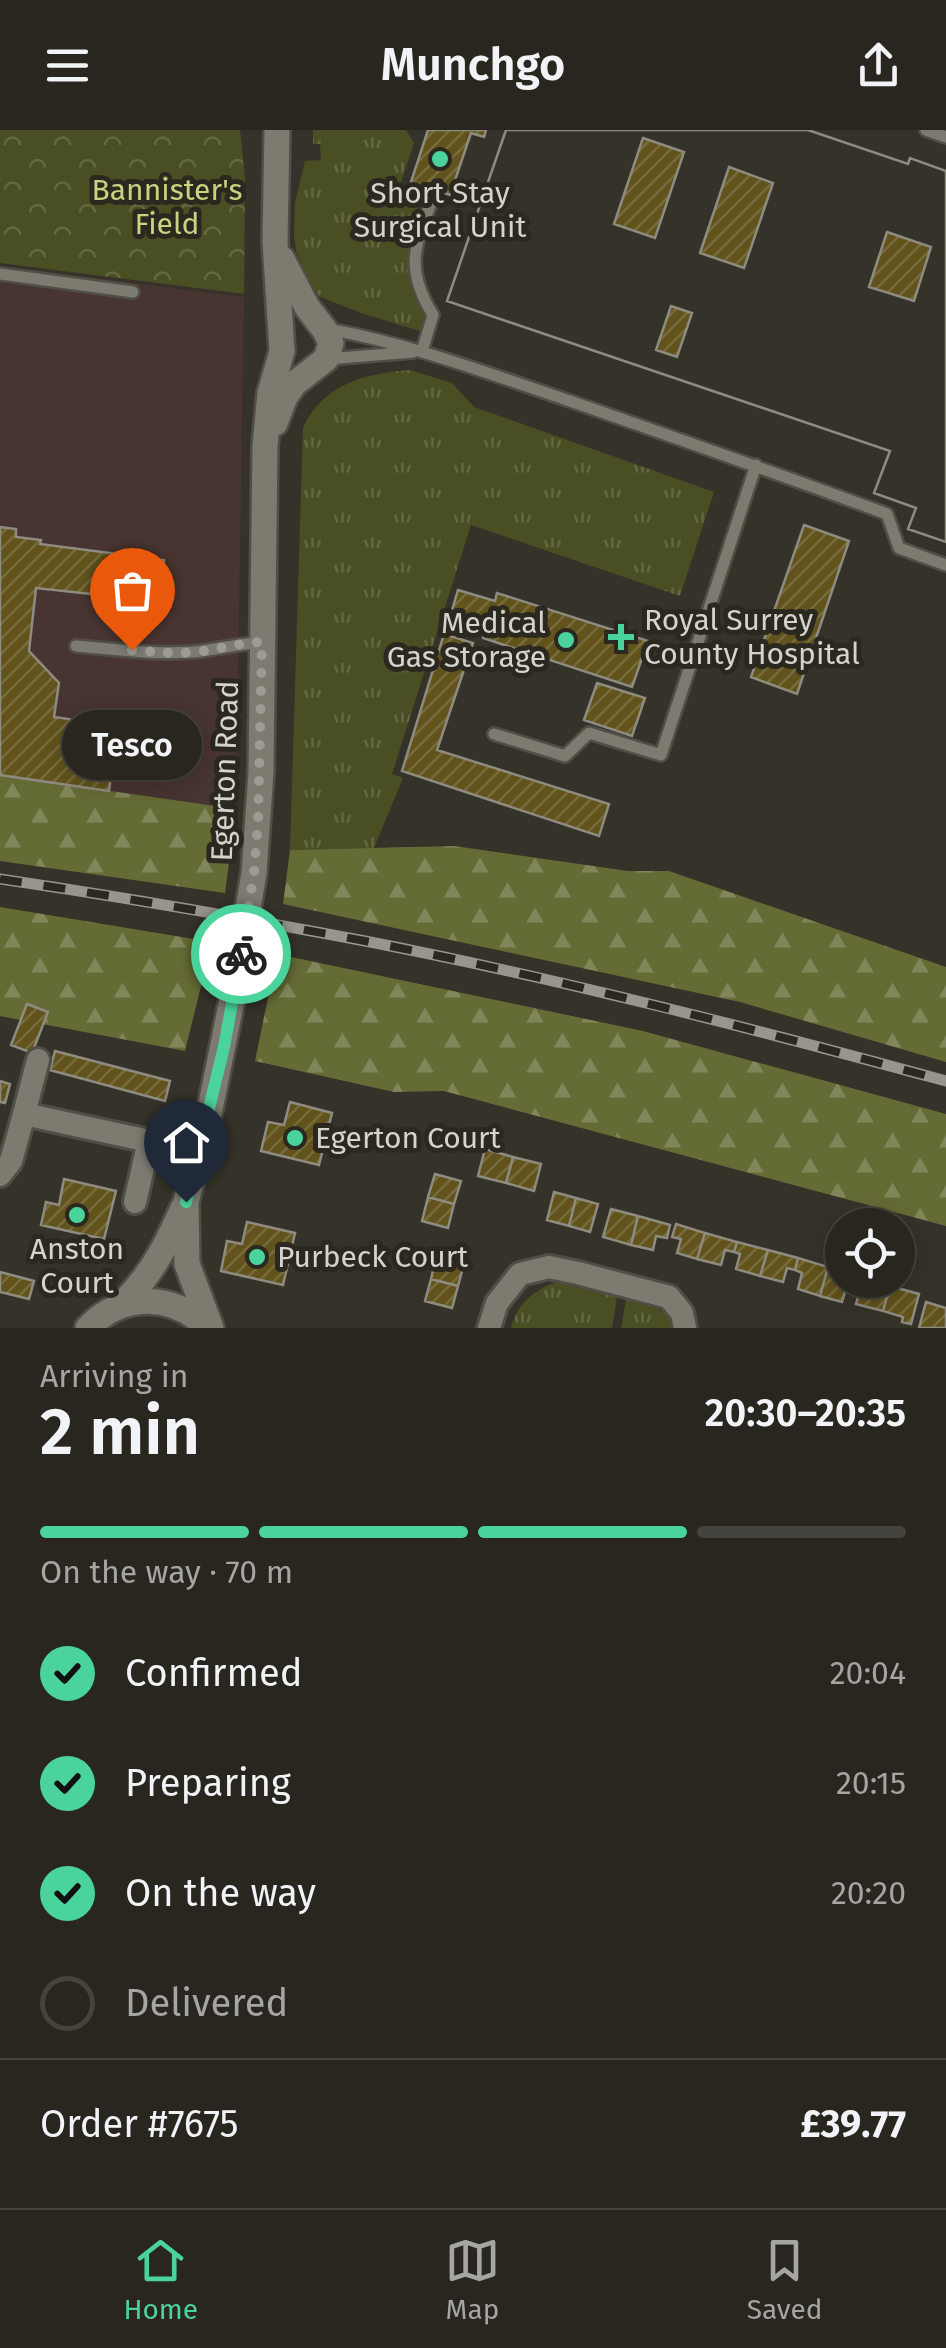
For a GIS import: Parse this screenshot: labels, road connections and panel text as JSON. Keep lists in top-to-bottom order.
{
  "streets": {
    "street": ["Egerton Road"]
  },
  "parks": ["Bannister's Field"],
  "places": {
    "other": [
      "Short Stay Surgical Unit",
      "Medical Gas Storage",
      "Tesco",
      "Egerton Court",
      "Anston Court",
      "Purbeck Court"
    ],
    "health": ["Royal Surrey County Hospital"]
  },
  "page": {
    "header": "Munchgo",
    "bubble": "Tesco",
    "heading": ["2 min", "Arriving in", "20:30–20:35"],
    "panel": ["Order #7675", "£39.77"],
    "bar": "On the way · 70 m",
    "list": [
      ["Confirmed", "20:04"],
      ["Preparing", "20:15"],
      ["On the way", "20:20"],
      "Delivered"
    ],
    "tabs": ["Home", "Map", "Saved"]
  }
}
